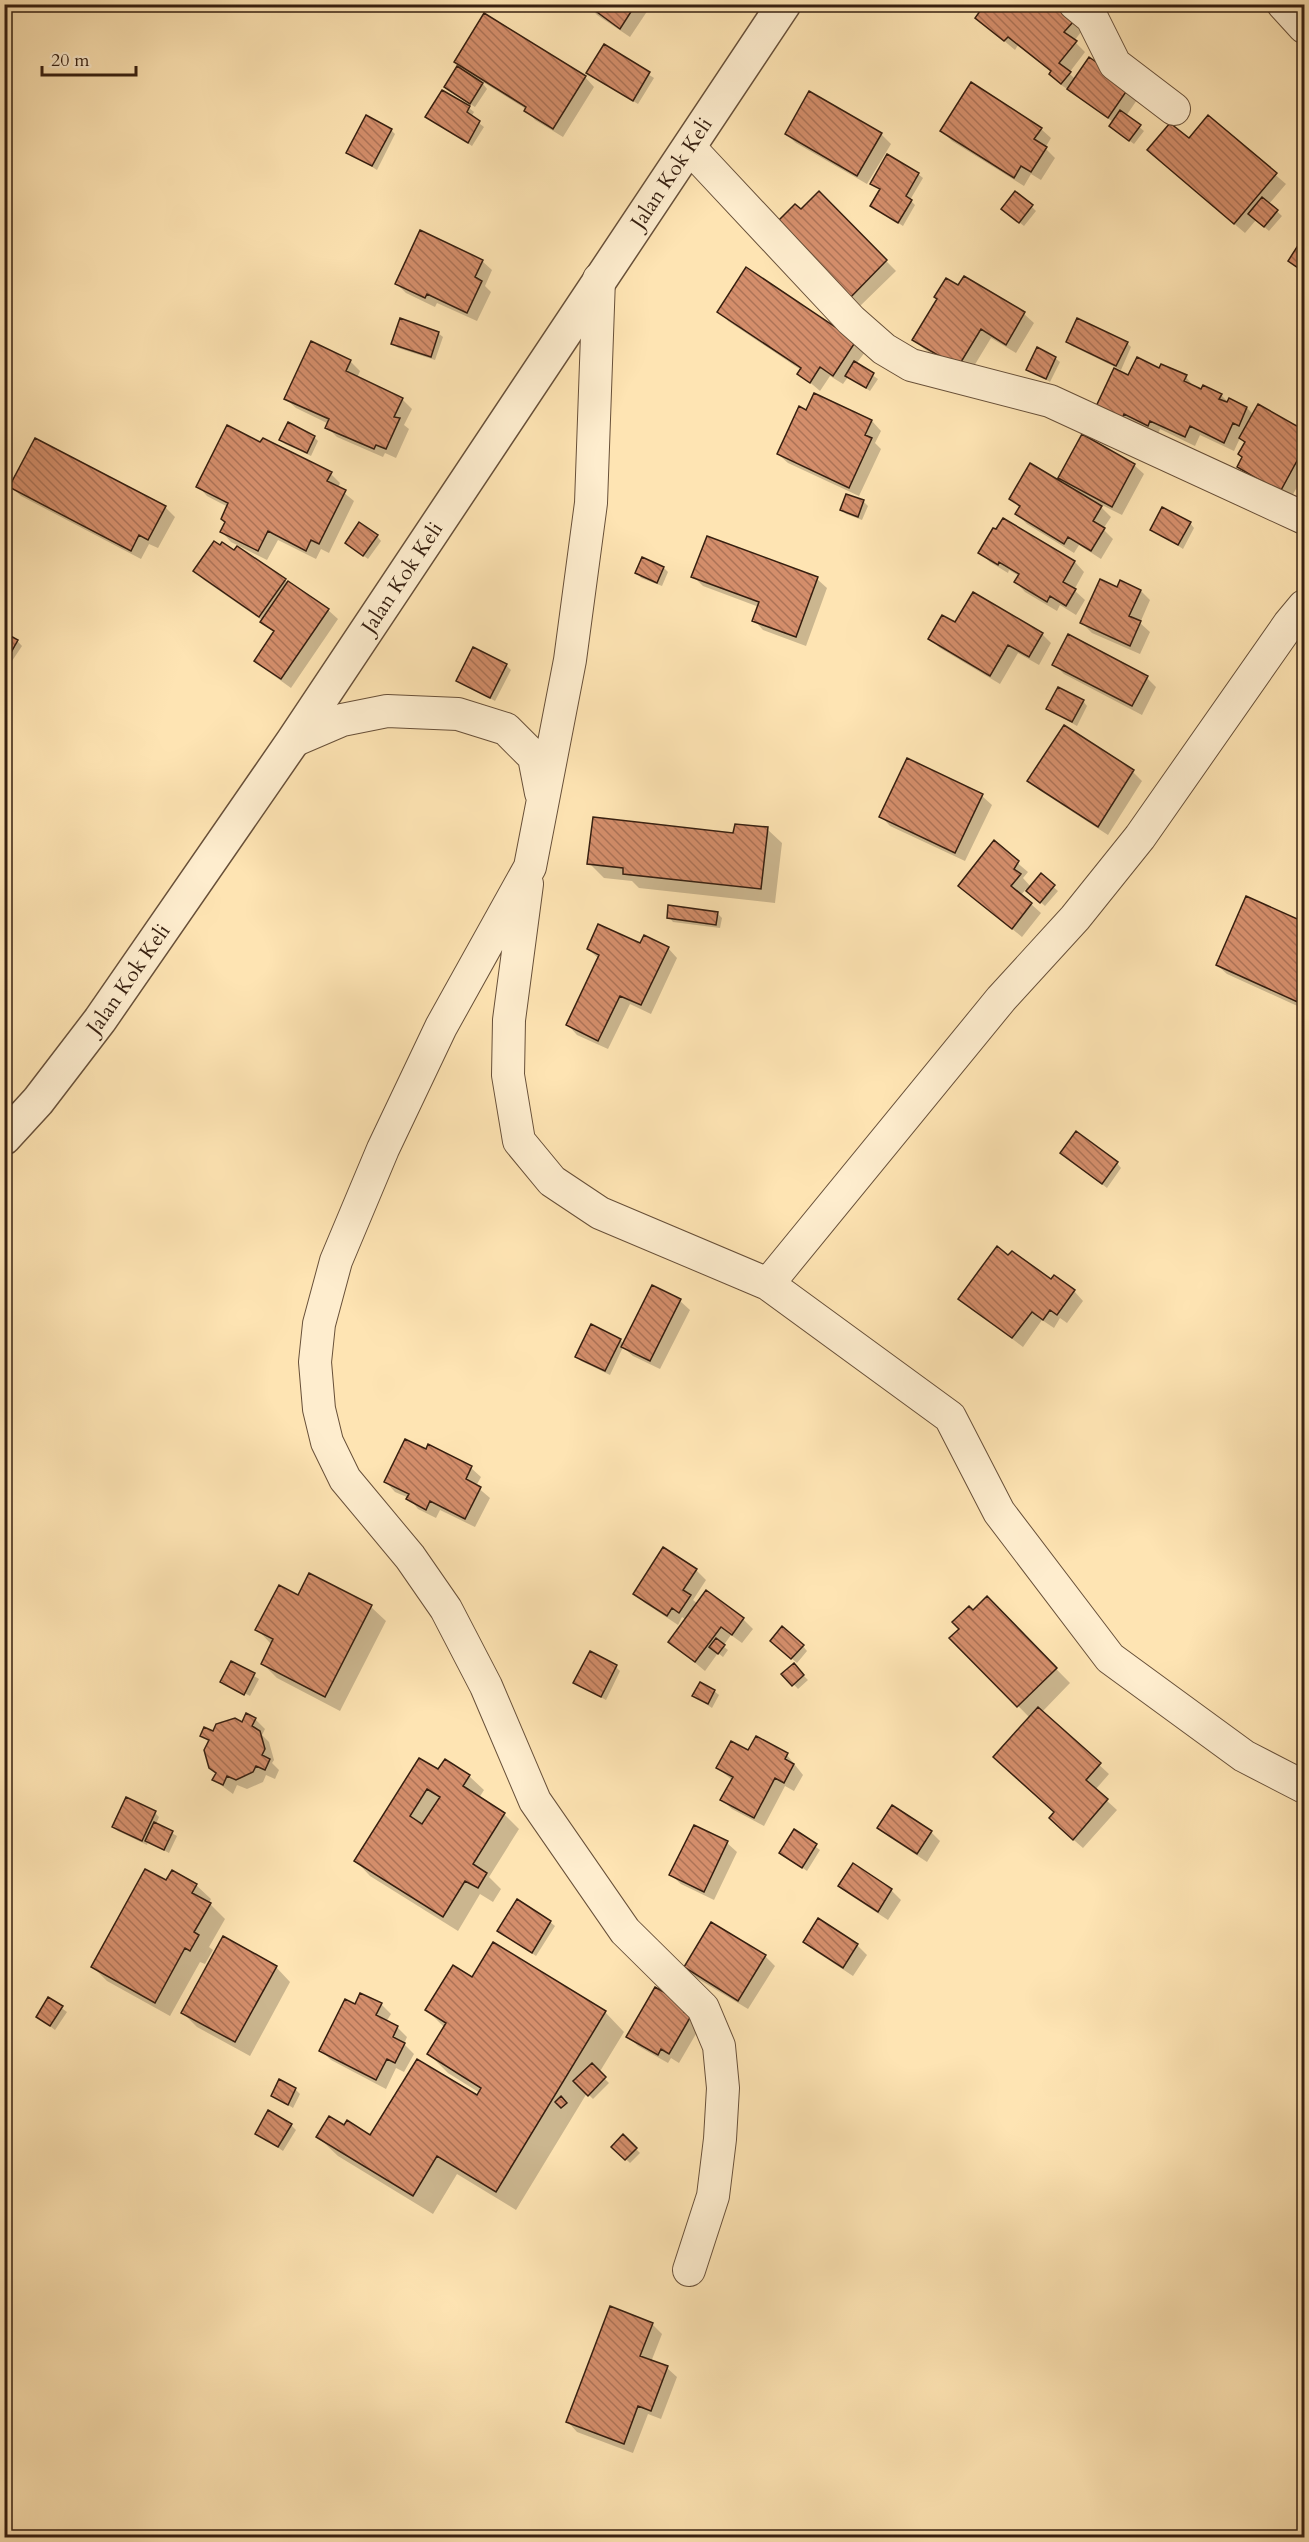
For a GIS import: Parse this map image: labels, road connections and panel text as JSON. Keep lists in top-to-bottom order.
{
  "streets": {
    "street": ["Jalan Kok Keli"]
  },
  "scale_bar": "20 m"
}
